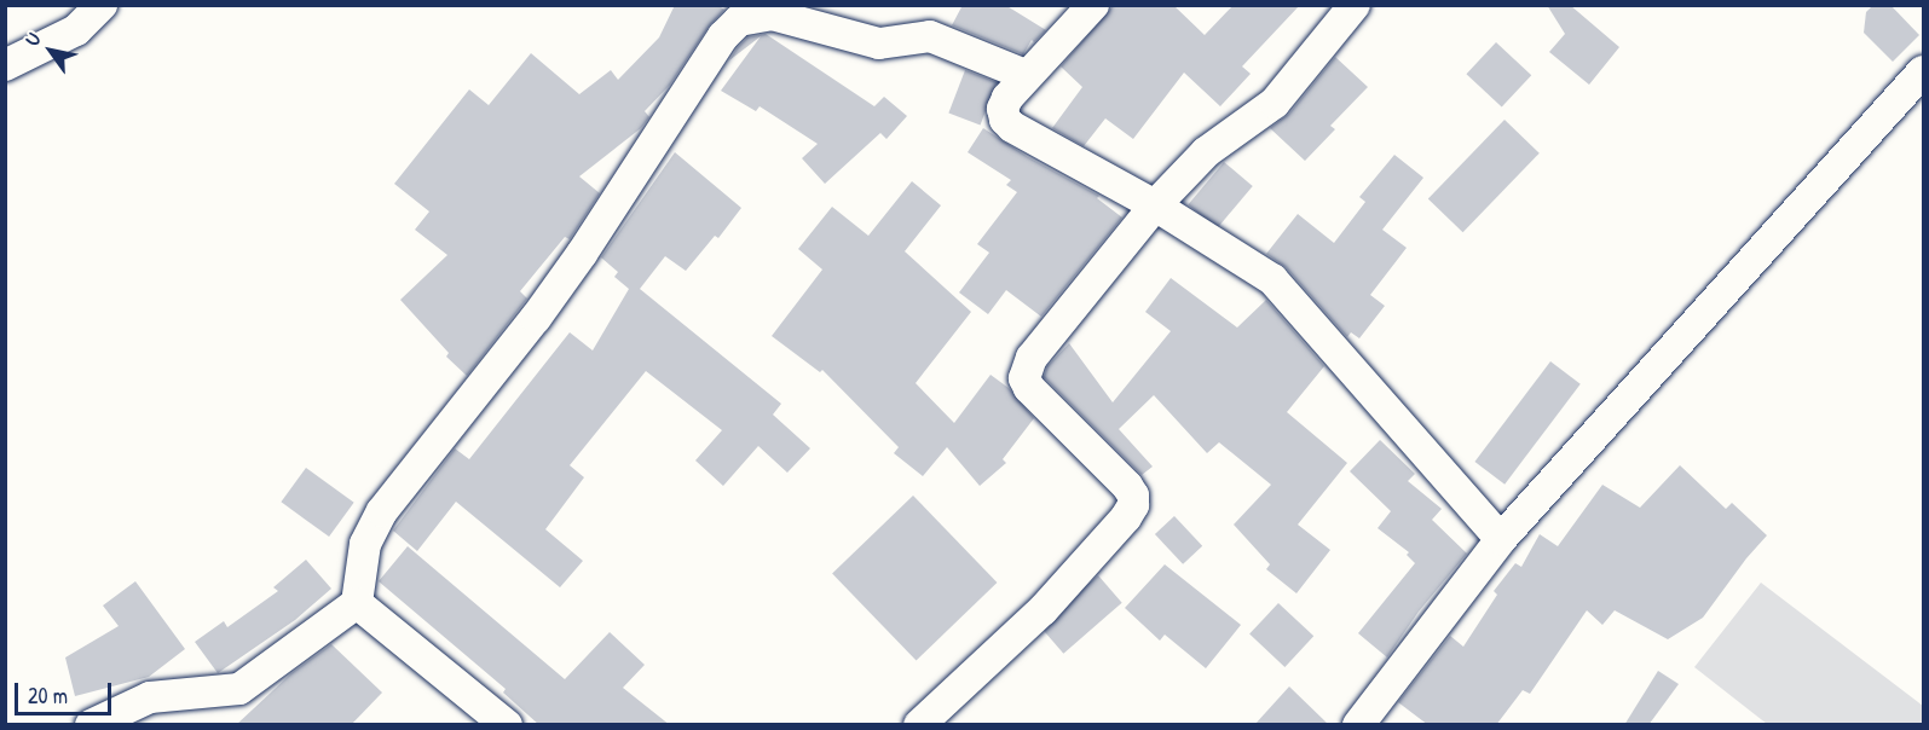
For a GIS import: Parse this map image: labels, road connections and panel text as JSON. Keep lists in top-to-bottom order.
{
  "scale_bar": "20 m",
  "north": "top left"
}
